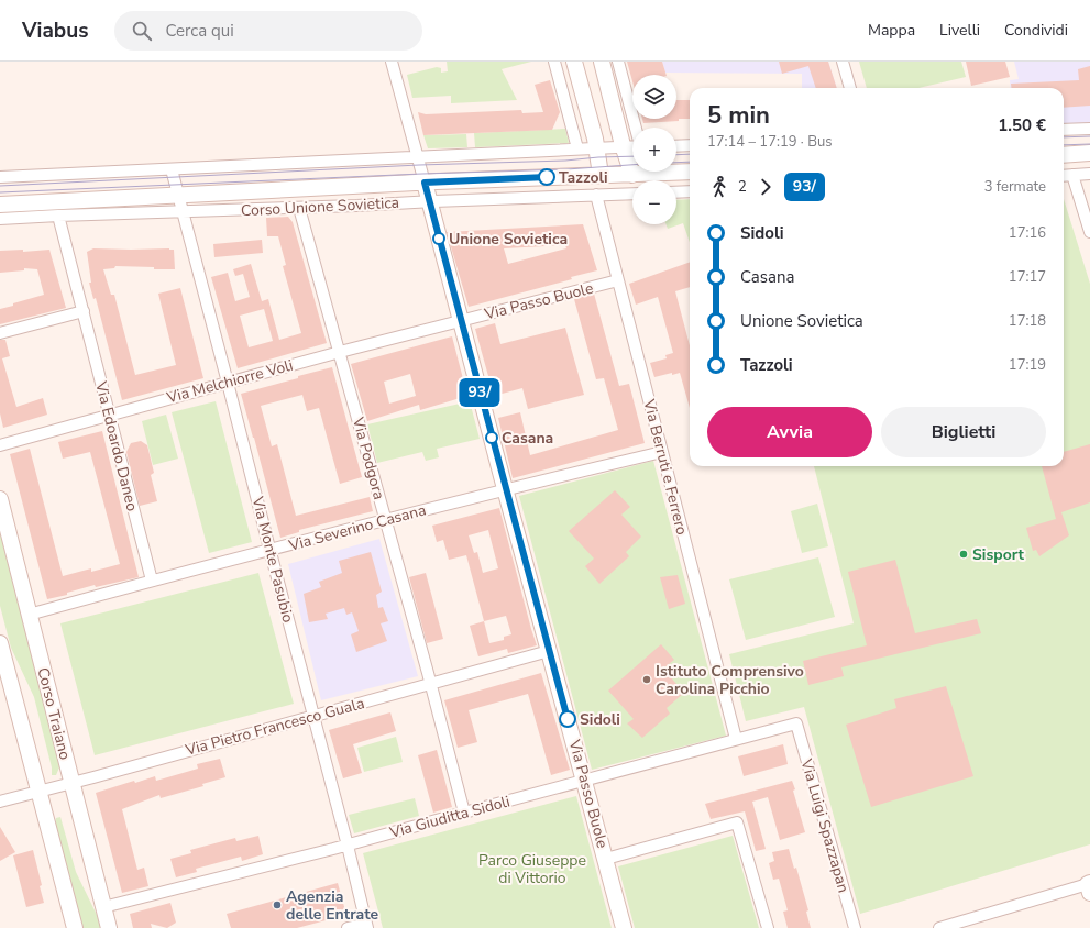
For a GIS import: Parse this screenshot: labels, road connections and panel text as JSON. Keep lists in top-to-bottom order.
{
  "streets": {
    "main road": ["Corso Unione Sovietica", "Via Passo Buole", "Corso Traiano"],
    "street": [
      "Via Melchiorre Voli",
      "Via Edoardo Daneo",
      "Via Podgora",
      "Via Berruti e Ferrero",
      "Via Severino Casana",
      "Via Monte Pasubio",
      "Via Pietro Francesco Guala",
      "Via Giuditta Sidoli",
      "Via Luigi Spazzapan"
    ]
  },
  "crossings": [
    ["Corso Unione Sovietica", "Via Passo Buole"],
    ["Corso Unione Sovietica", "Via Edoardo Daneo"],
    ["Corso Unione Sovietica", "Via Podgora"],
    ["Corso Unione Sovietica", "Via Berruti e Ferrero"],
    ["Corso Unione Sovietica", "Via Monte Pasubio"],
    ["Via Passo Buole", "Via Melchiorre Voli"],
    ["Via Passo Buole", "Via Berruti e Ferrero"],
    ["Via Passo Buole", "Via Severino Casana"],
    ["Via Passo Buole", "Via Pietro Francesco Guala"],
    ["Via Passo Buole", "Via Giuditta Sidoli"],
    ["Via Melchiorre Voli", "Via Edoardo Daneo"],
    ["Via Melchiorre Voli", "Via Podgora"],
    ["Via Melchiorre Voli", "Via Monte Pasubio"],
    ["Via Edoardo Daneo", "Via Severino Casana"],
    ["Via Podgora", "Via Severino Casana"],
    ["Via Podgora", "Via Pietro Francesco Guala"],
    ["Via Podgora", "Via Giuditta Sidoli"],
    ["Via Berruti e Ferrero", "Via Severino Casana"],
    ["Via Berruti e Ferrero", "Via Giuditta Sidoli"],
    ["Via Severino Casana", "Via Monte Pasubio"],
    ["Via Severino Casana", "Corso Traiano"],
    ["Via Monte Pasubio", "Via Pietro Francesco Guala"],
    ["Via Monte Pasubio", "Via Giuditta Sidoli"],
    ["Corso Traiano", "Via Pietro Francesco Guala"],
    ["Corso Traiano", "Via Giuditta Sidoli"],
    ["Via Giuditta Sidoli", "Via Luigi Spazzapan"]
  ],
  "parks": ["Parco Giuseppe di Vittorio"],
  "places": [
    "Tazzoli",
    "Unione Sovietica",
    "Casana",
    "Sisport",
    "Istituto Comprensivo Carolina Picchio",
    "Sidoli",
    "Agenzia delle Entrate"
  ],
  "lines": ["bus line 93/"],
  "page": {
    "header": "Viabus",
    "search": "Cerca qui",
    "nav": ["Mappa", "Livelli", "Condividi"],
    "on_map": "93/",
    "map_buttons": ["+", "−"],
    "heading": ["5 min", "17:14 – 17:19 · Bus", "1.50 €"],
    "legs": ["2", "93/", "3 fermate"],
    "list": [
      {
        "name": "Sidoli",
        "value": "17:16"
      },
      {
        "name": "Casana",
        "value": "17:17"
      },
      {
        "name": "Unione Sovietica",
        "value": "17:18"
      },
      {
        "name": "Tazzoli",
        "value": "17:19"
      }
    ],
    "buttons": ["Avvia", "Biglietti"]
  }
}
